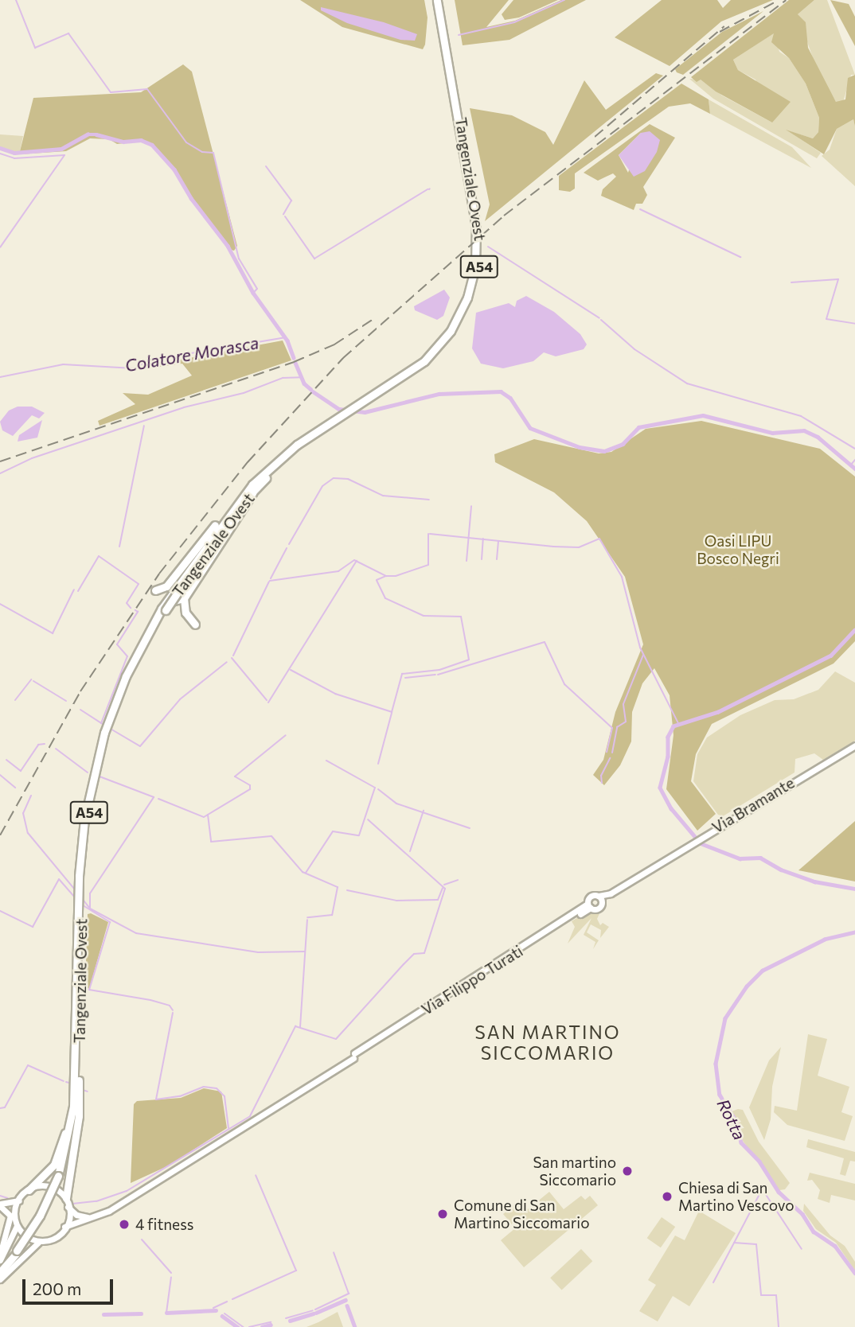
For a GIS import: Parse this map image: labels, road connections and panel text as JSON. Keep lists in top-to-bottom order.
{
  "streets": {
    "highway": ["Tangenziale Ovest", "A54"],
    "main road": ["Via Bramante", "Via Filippo Turati"]
  },
  "crossings": [
    ["Tangenziale Ovest", "A54"]
  ],
  "districts": ["SAN MARTINO SICCOMARIO"],
  "water": ["Colatore Morasca", "Rotta"],
  "parks": ["Oasi LIPU Bosco Negri"],
  "places": [
    "San martino Siccomario",
    "Chiesa di San Martino Vescovo",
    "Comune di San Martino Siccomario",
    "4 fitness"
  ],
  "scale_bar": "200 m"
}
